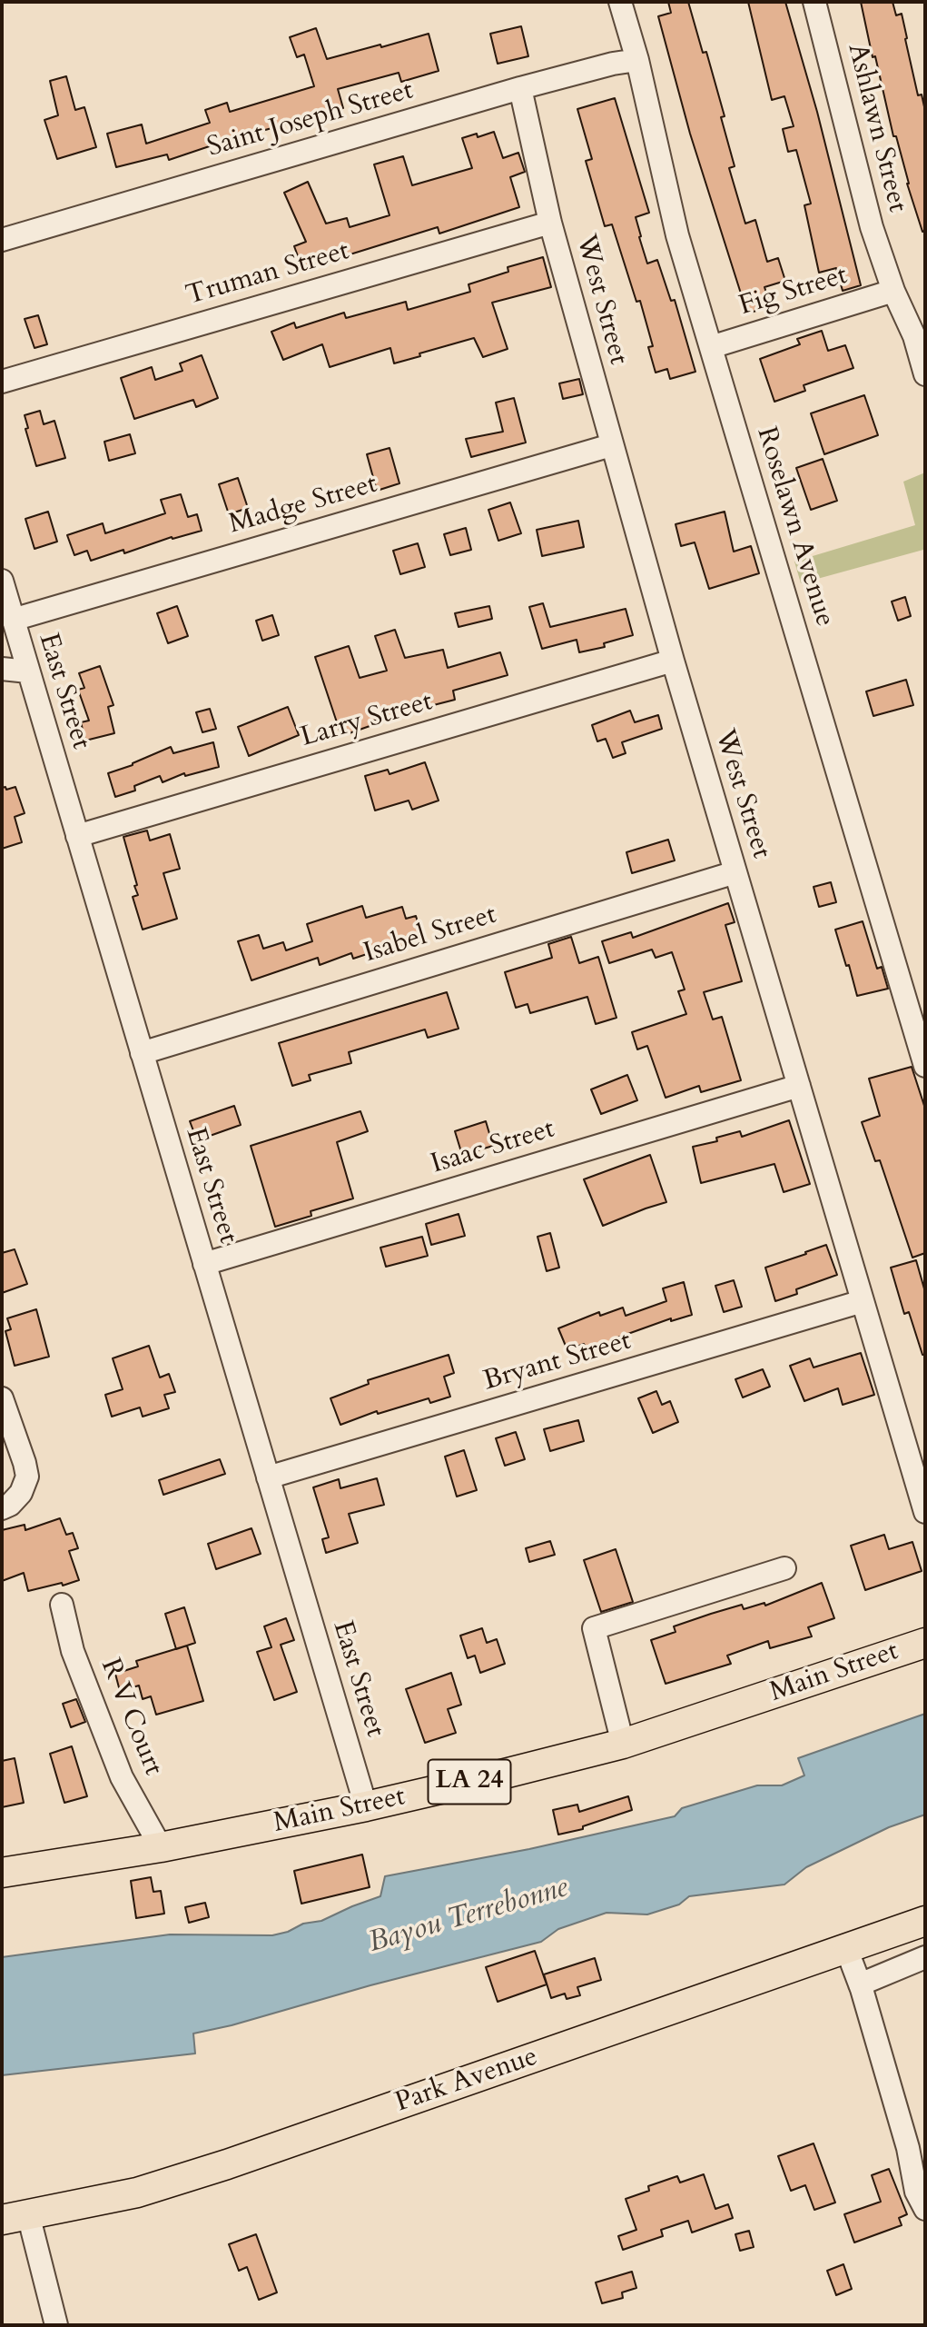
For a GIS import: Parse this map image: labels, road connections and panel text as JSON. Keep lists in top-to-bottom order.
{
  "streets": {
    "main road": ["Main Street", "LA 24", "Park Avenue"],
    "street": [
      "Saint Joseph Street",
      "Ashlawn Street",
      "Truman Street",
      "Fig Street",
      "West Street",
      "Madge Street",
      "Roselawn Avenue",
      "East Street",
      "Larry Street",
      "Isabel Street",
      "Isaac Street",
      "Bryant Street",
      "R V Court"
    ]
  },
  "crossings": [
    ["Saint Joseph Street", "West Street"],
    ["Saint Joseph Street", "Roselawn Avenue"],
    ["Ashlawn Street", "Fig Street"],
    ["Truman Street", "West Street"],
    ["Fig Street", "Roselawn Avenue"],
    ["West Street", "Madge Street"],
    ["West Street", "Larry Street"],
    ["West Street", "Isabel Street"],
    ["West Street", "Isaac Street"],
    ["West Street", "Bryant Street"],
    ["Madge Street", "East Street"],
    ["East Street", "Larry Street"],
    ["East Street", "Isabel Street"],
    ["East Street", "Isaac Street"],
    ["East Street", "Bryant Street"],
    ["East Street", "Main Street"],
    ["Main Street", "R V Court"]
  ],
  "water": ["Bayou Terrebonne"]
}
